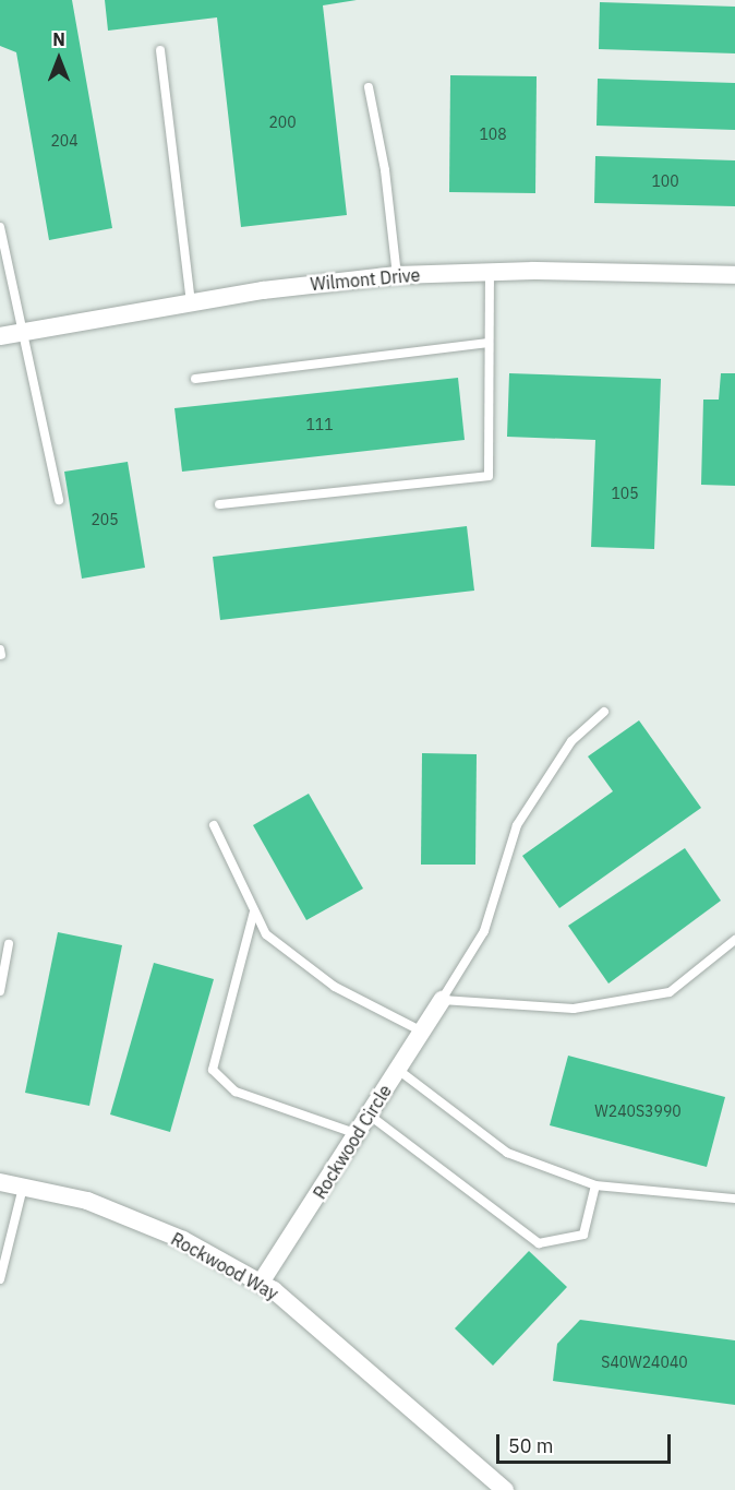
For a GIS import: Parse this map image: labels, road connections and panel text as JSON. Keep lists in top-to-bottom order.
{
  "streets": {
    "street": ["Wilmont Drive", "Rockwood Circle", "Rockwood Way"]
  },
  "crossings": [
    ["Rockwood Circle", "Rockwood Way"]
  ],
  "house_numbers": [
    "200",
    "108",
    "204",
    "100",
    "111",
    "105",
    "205",
    "W240S3990",
    "S40W24040"
  ],
  "scale_bar": "50 m",
  "north": "top"
}
